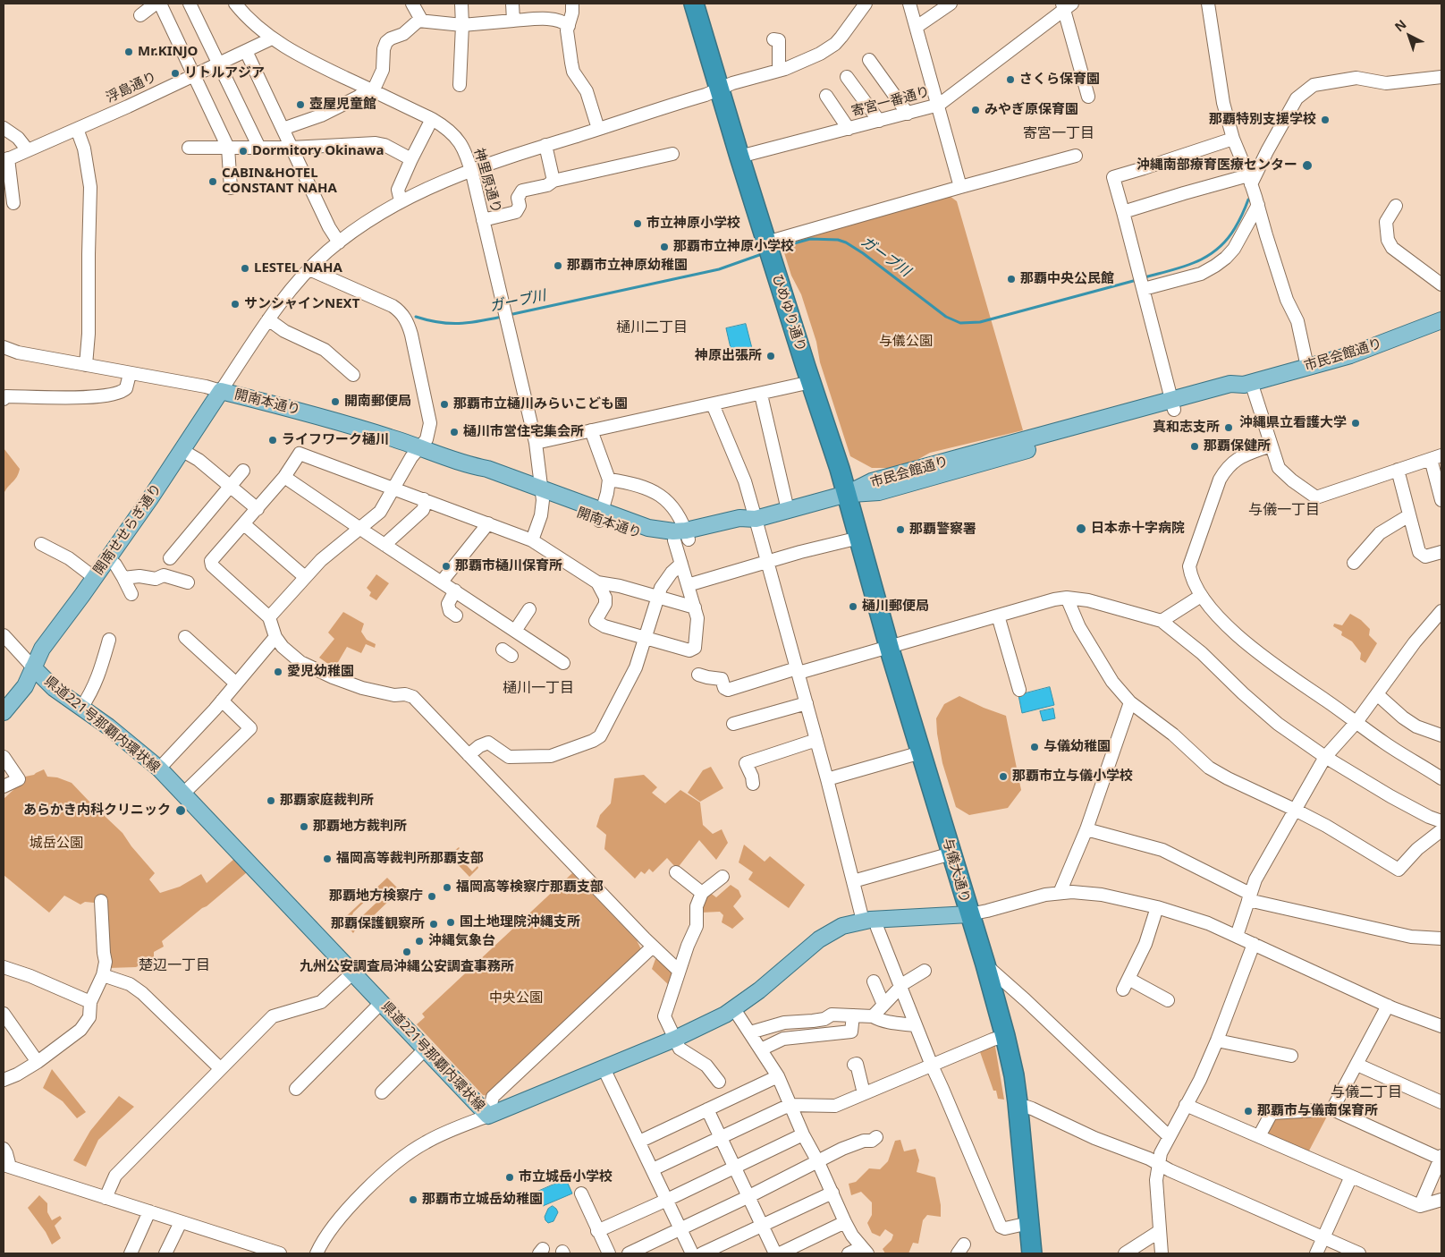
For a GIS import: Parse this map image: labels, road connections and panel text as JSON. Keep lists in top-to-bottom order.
{
  "streets": {
    "highway": ["ひめゆり通り", "与儀大通り"],
    "main road": [
      "市民会館通り",
      "開南本通り",
      "開南せせらぎ通り",
      "県道221号那覇内環状線"
    ],
    "street": ["浮島通り", "寄宮一番通り", "神里原通り"]
  },
  "crossings": [
    ["浮島通り", "神里原通り"],
    ["寄宮一番通り", "ひめゆり通り"],
    ["神里原通り", "開南本通り"],
    ["ひめゆり通り", "市民会館通り"],
    ["ひめゆり通り", "開南本通り"],
    ["ひめゆり通り", "与儀大通り"],
    ["市民会館通り", "開南本通り"],
    ["市民会館通り", "与儀大通り"],
    ["開南本通り", "開南せせらぎ通り"],
    ["開南本通り", "与儀大通り"],
    ["開南せせらぎ通り", "県道221号那覇内環状線"],
    ["県道221号那覇内環状線", "与儀大通り"]
  ],
  "districts": [
    "寄宮一丁目",
    "樋川二丁目",
    "与儀一丁目",
    "樋川一丁目",
    "楚辺一丁目",
    "与儀二丁目"
  ],
  "water": ["ガーブ川"],
  "parks": ["与儀公園", "城岳公園", "中央公園"],
  "places": [
    "Mr.KINJO",
    "リトルアジア",
    "さくら保育園",
    "壺屋児童館",
    "みやぎ原保育園",
    "那覇特別支援学校",
    "Dormitory Okinawa",
    "沖縄南部療育医療センター",
    "CABIN&HOTEL CONSTANT NAHA",
    "市立神原小学校",
    "那覇市立神原小学校",
    "那覇市立神原幼稚園",
    "LESTEL NAHA",
    "那覇中央公民館",
    "サンシャインNEXT",
    "神原出張所",
    "開南郵便局",
    "那覇市立樋川みらいこども園",
    "沖縄県立看護大学",
    "真和志支所",
    "樋川市営住宅集会所",
    "ライフワーク樋川",
    "那覇保健所",
    "日本赤十字病院",
    "那覇警察署",
    "那覇市樋川保育所",
    "樋川郵便局",
    "愛児幼稚園",
    "与儀幼稚園",
    "那覇市立与儀小学校",
    "那覇家庭裁判所",
    "あらかき内科クリニック",
    "那覇地方裁判所",
    "福岡高等裁判所那覇支部",
    "福岡高等検察庁那覇支部",
    "那覇地方検察庁",
    "国土地理院沖縄支所",
    "那覇保護観察所",
    "沖縄気象台",
    "九州公安調査局沖縄公安調査事務所",
    "那覇市与儀南保育所",
    "市立城岳小学校",
    "那覇市立城岳幼稚園"
  ],
  "north": "top left"
}
